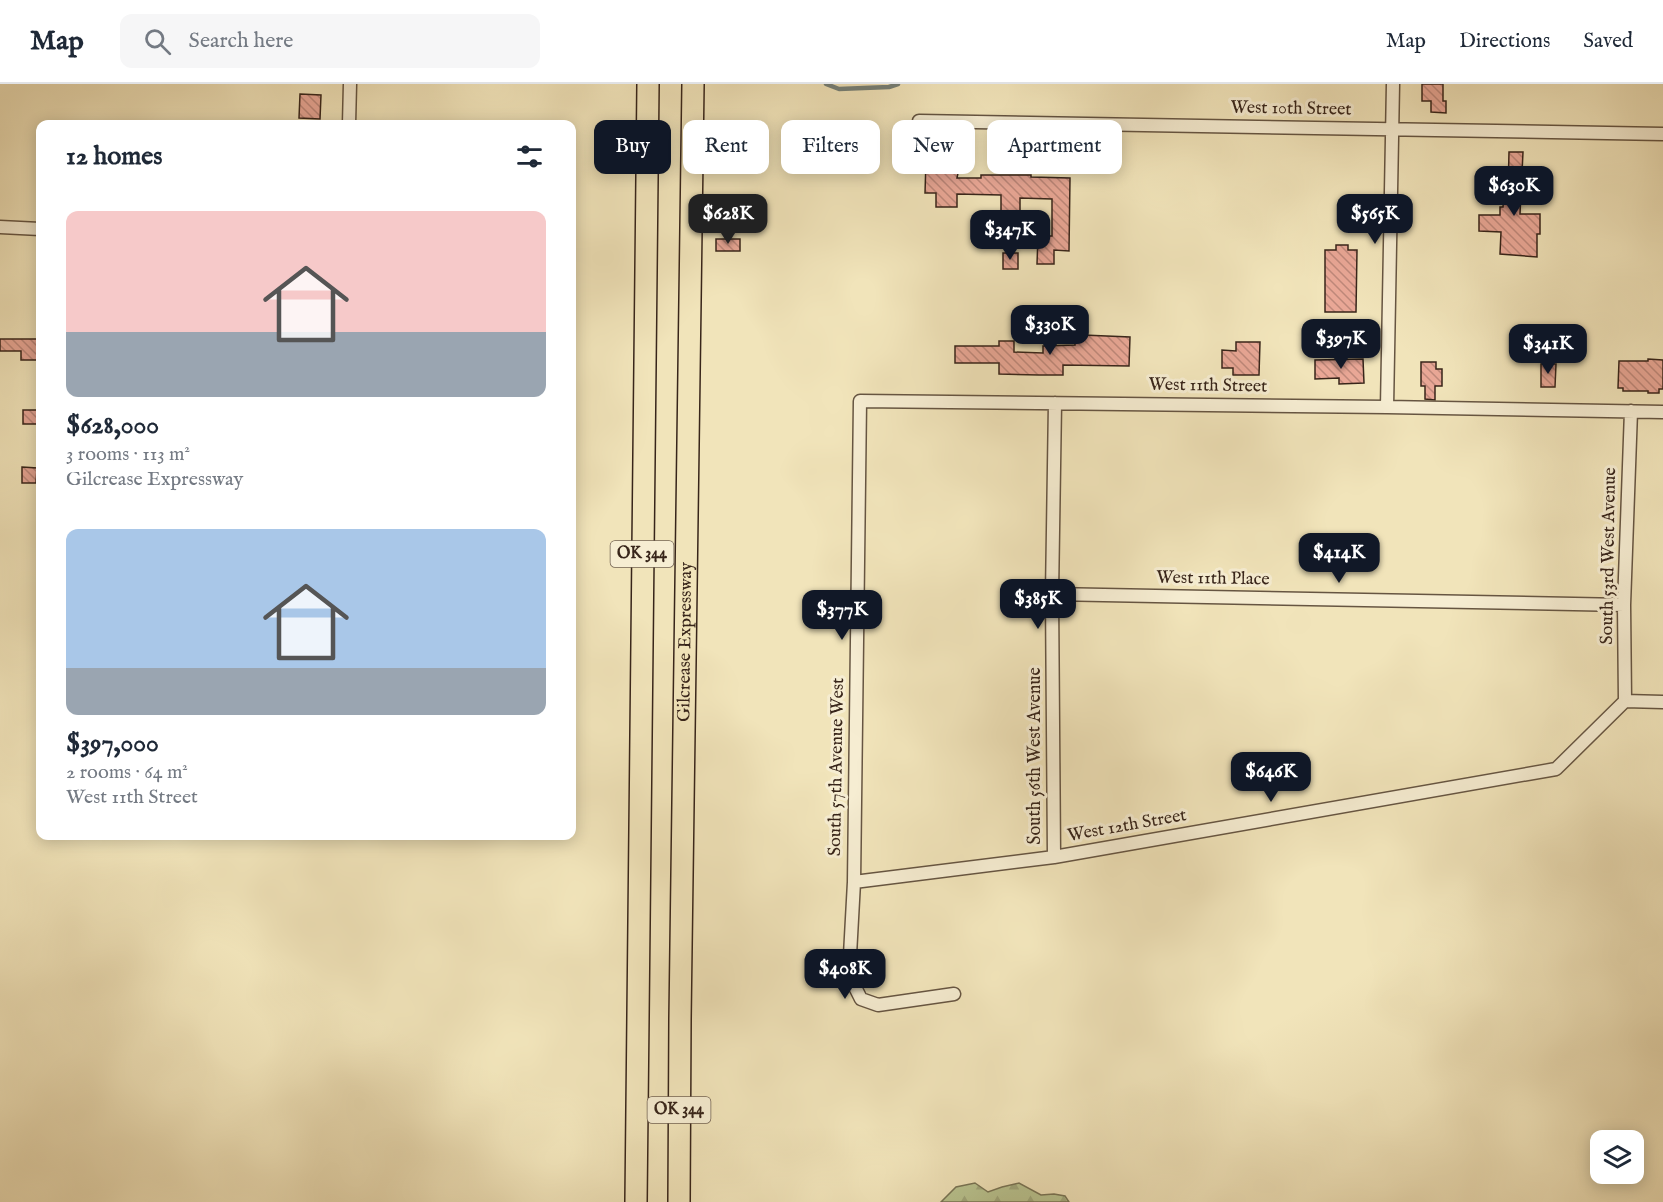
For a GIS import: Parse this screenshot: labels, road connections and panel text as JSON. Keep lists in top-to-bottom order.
{
  "streets": {
    "highway": ["OK 344", "Gilcrease Expressway"],
    "street": [
      "West 10th Street",
      "West 11th Street",
      "South 53rd West Avenue",
      "West 11th Place",
      "South 56th West Avenue",
      "South 57th Avenue West",
      "West 12th Street"
    ]
  },
  "crossings": [
    ["West 11th Street", "South 53rd West Avenue"],
    ["West 11th Street", "South 56th West Avenue"],
    ["West 11th Street", "South 57th Avenue West"],
    ["South 53rd West Avenue", "West 11th Place"],
    ["South 53rd West Avenue", "West 12th Street"],
    ["West 11th Place", "South 56th West Avenue"],
    ["South 56th West Avenue", "West 12th Street"],
    ["South 57th Avenue West", "West 12th Street"]
  ],
  "page": {
    "header": "Map",
    "search": "Search here",
    "nav": ["Map", "Directions", "Saved"],
    "chip": [
      "Buy",
      "Rent",
      "Filters",
      "New",
      "Apartment"
    ],
    "heading": "12 homes",
    "price": [
      "$630K",
      "$628K",
      "$565K",
      "$347K",
      "$330K",
      "$397K",
      "$341K",
      "$414K",
      "$385K",
      "$377K",
      "$646K",
      "$408K"
    ],
    "list": [
      {
        "name": "$628,000",
        "note": "3 rooms · 113 m² · Gilcrease Expressway"
      },
      {
        "name": "$397,000",
        "note": "2 rooms · 64 m² · West 11th Street"
      }
    ]
  }
}
